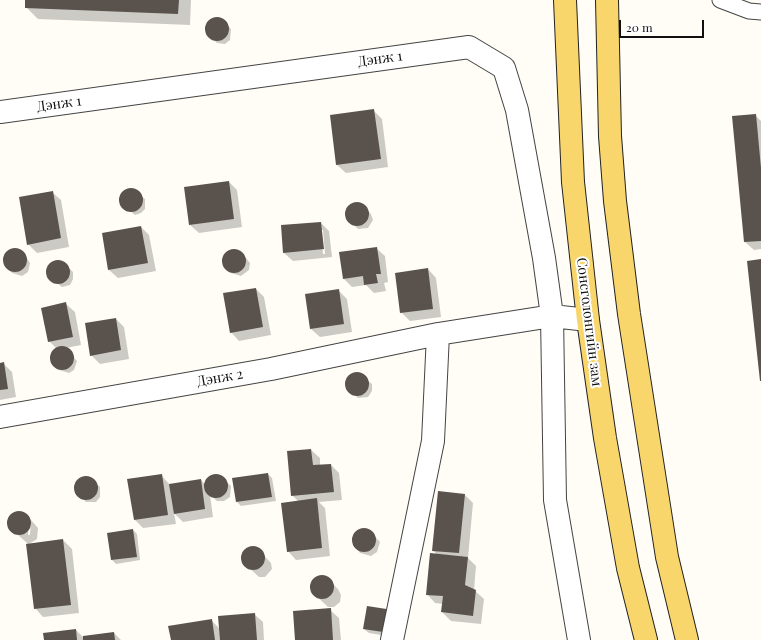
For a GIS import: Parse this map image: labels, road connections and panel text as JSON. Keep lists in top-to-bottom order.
{
  "streets": {
    "main road": ["Сонсголонгийн зам"],
    "street": ["Дэнж 1", "Дэнж 2"]
  },
  "crossings": [
    ["Дэнж 1", "Дэнж 2"],
    ["Сонсголонгийн зам", "Дэнж 2"]
  ],
  "scale_bar": "20 m"
}
